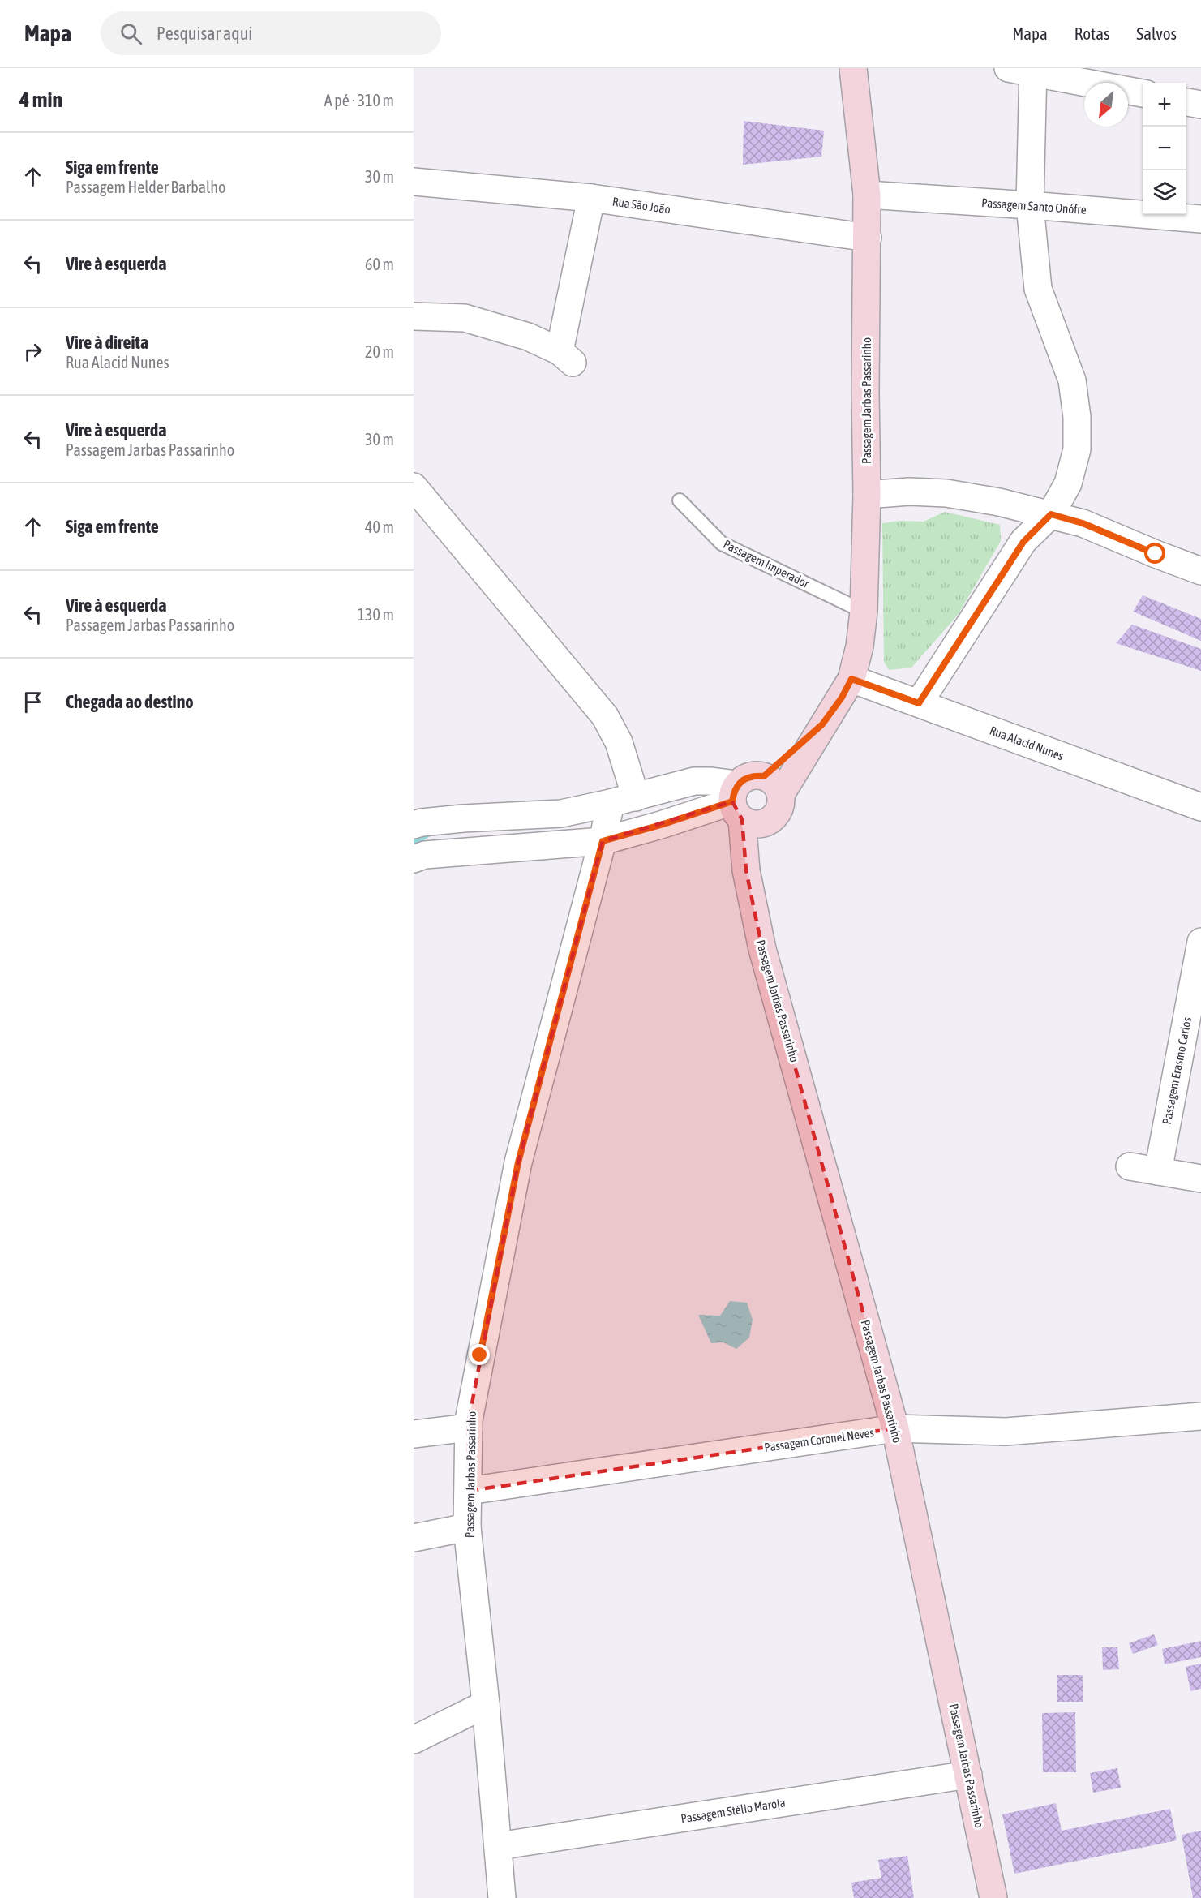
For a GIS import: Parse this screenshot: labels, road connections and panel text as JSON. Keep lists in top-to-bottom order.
{
  "streets": {
    "main road": ["Passagem Jarbas Passarinho"],
    "street": [
      "Rua São João",
      "Passagem Santo Onófre",
      "Rua Alacid Nunes",
      "Passagem Erasmo Carlos",
      "Passagem Coronel Neves",
      "Passagem Stélio Maroja"
    ],
    "lane": ["Passagem Imperador"]
  },
  "crossings": [
    ["Rua São João", "Passagem Jarbas Passarinho"],
    ["Passagem Santo Onófre", "Passagem Jarbas Passarinho"],
    ["Passagem Jarbas Passarinho", "Passagem Imperador"],
    ["Passagem Jarbas Passarinho", "Rua Alacid Nunes"],
    ["Passagem Jarbas Passarinho", "Passagem Coronel Neves"],
    ["Passagem Jarbas Passarinho", "Passagem Stélio Maroja"]
  ],
  "north": "bottom left",
  "page": {
    "header": "Mapa",
    "search": "Pesquisar aqui",
    "nav": ["Mapa", "Rotas", "Salvos"],
    "heading": ["4 min", "A pé · 310 m"],
    "map_buttons": ["+", "−"],
    "list": [
      ["Siga em frente", "Passagem Helder Barbalho", "30 m"],
      ["Vire à esquerda", "60 m"],
      ["Vire à direita", "Rua Alacid Nunes", "20 m"],
      ["Vire à esquerda", "Passagem Jarbas Passarinho", "30 m"],
      ["Siga em frente", "40 m"],
      ["Vire à esquerda", "Passagem Jarbas Passarinho", "130 m"],
      "Chegada ao destino"
    ]
  }
}
